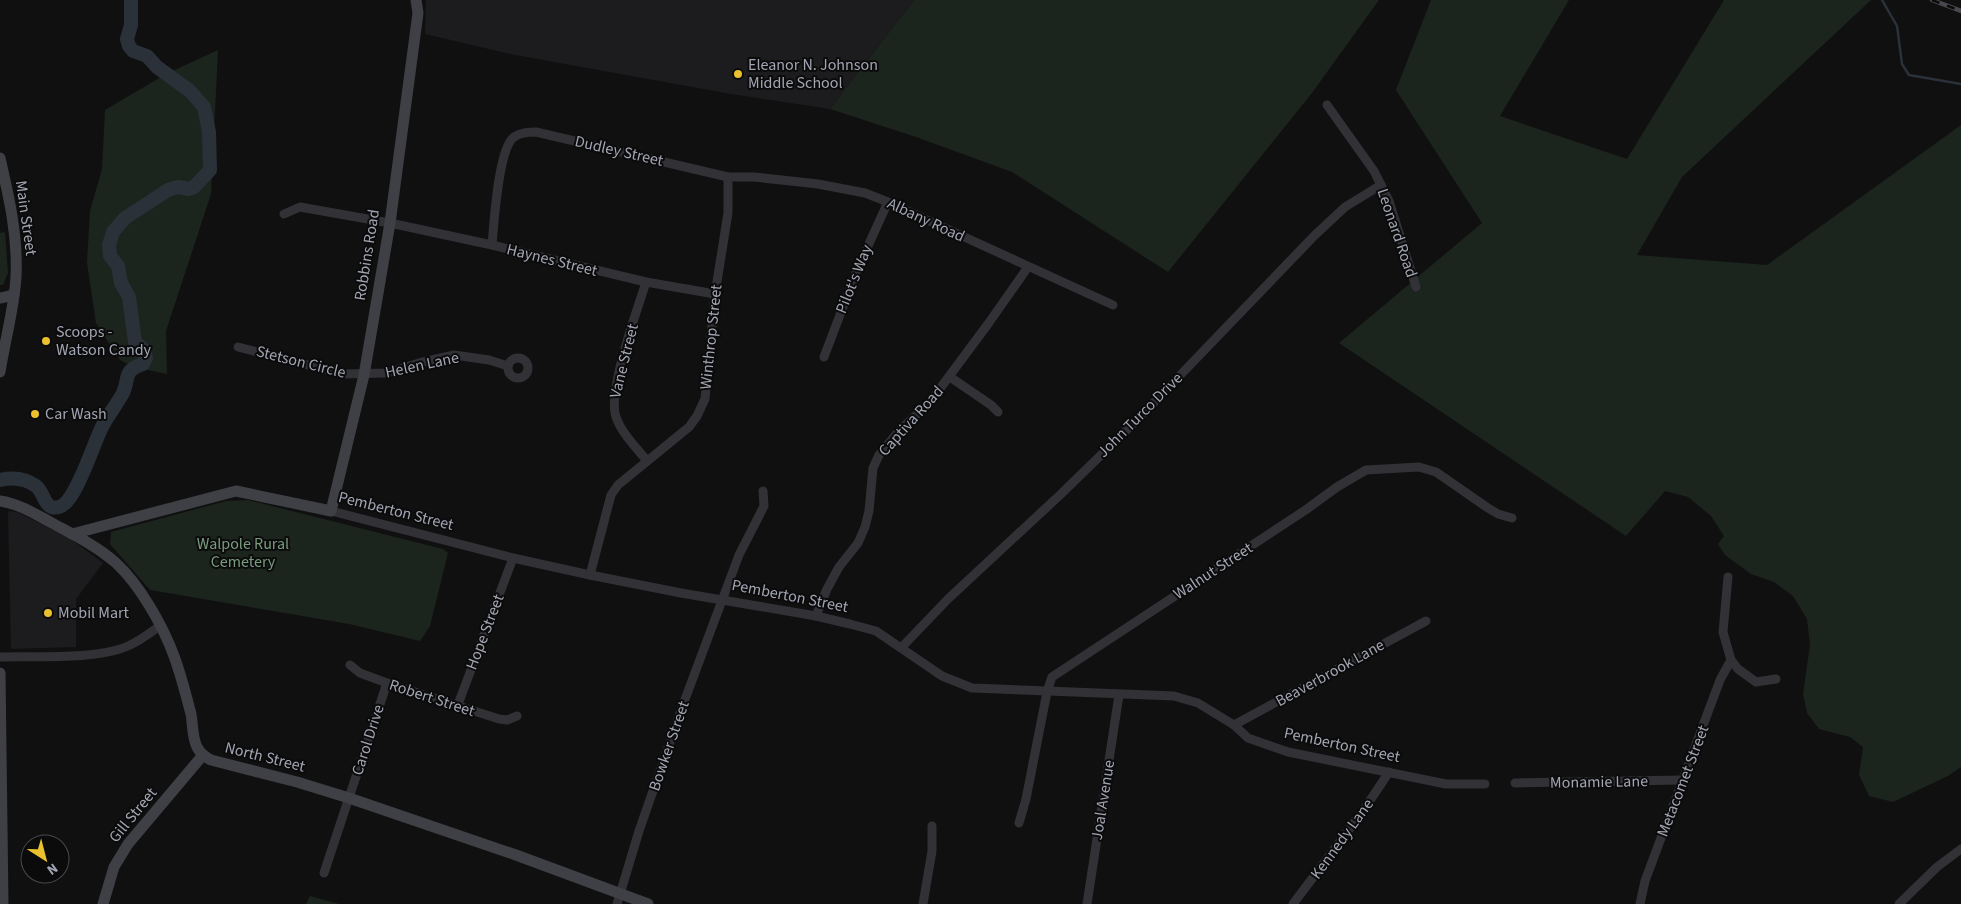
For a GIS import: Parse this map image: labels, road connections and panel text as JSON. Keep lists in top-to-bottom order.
{
  "streets": {
    "street": [
      "Dudley Street",
      "Main Street",
      "Albany Road",
      "Leonard Road",
      "Robbins Road",
      "Haynes Street",
      "Pilot's Way",
      "Winthrop Street",
      "Vane Street",
      "Stetson Circle",
      "Helen Lane",
      "John Turco Drive",
      "Captiva Road",
      "Pemberton Street",
      "Walnut Street",
      "Hope Street",
      "Beaverbrook Lane",
      "Robert Street",
      "Carol Drive",
      "Bowker Street",
      "North Street",
      "Metacomet Street",
      "Monamie Lane",
      "Joal Avenue",
      "Gill Street",
      "Kennedy Lane"
    ]
  },
  "crossings": [
    ["Dudley Street", "Albany Road"],
    ["Dudley Street", "Haynes Street"],
    ["Dudley Street", "Winthrop Street"],
    ["Albany Road", "Pilot's Way"],
    ["Albany Road", "Winthrop Street"],
    ["Albany Road", "Captiva Road"],
    ["Leonard Road", "John Turco Drive"],
    ["Robbins Road", "Haynes Street"],
    ["Robbins Road", "Stetson Circle"],
    ["Robbins Road", "Helen Lane"],
    ["Robbins Road", "Pemberton Street"],
    ["Haynes Street", "Winthrop Street"],
    ["Haynes Street", "Vane Street"],
    ["Winthrop Street", "Vane Street"],
    ["Winthrop Street", "Pemberton Street"],
    ["Stetson Circle", "Helen Lane"],
    ["John Turco Drive", "Pemberton Street"],
    ["Captiva Road", "Pemberton Street"],
    ["Pemberton Street", "Walnut Street"],
    ["Pemberton Street", "Hope Street"],
    ["Pemberton Street", "Beaverbrook Lane"],
    ["Pemberton Street", "Bowker Street"],
    ["Pemberton Street", "North Street"],
    ["Pemberton Street", "Joal Avenue"],
    ["Pemberton Street", "Kennedy Lane"],
    ["Hope Street", "Robert Street"],
    ["Robert Street", "Carol Drive"],
    ["Carol Drive", "North Street"],
    ["Bowker Street", "North Street"],
    ["North Street", "Gill Street"],
    ["Metacomet Street", "Monamie Lane"]
  ],
  "parks": ["Walpole Rural Cemetery"],
  "places": [
    "Eleanor N. Johnson Middle School",
    "Scoops - Watson Candy",
    "Car Wash",
    "Mobil Mart"
  ],
  "north": "bottom right"
}
